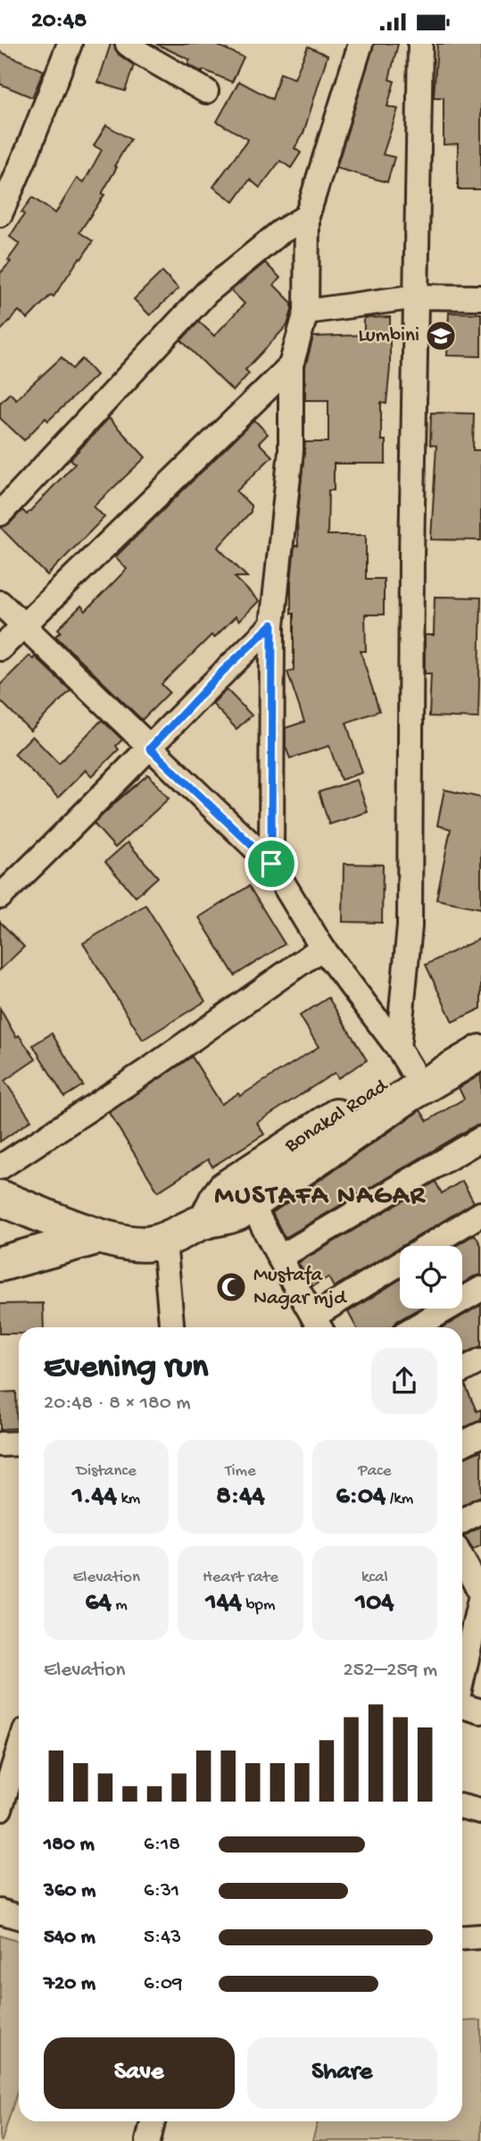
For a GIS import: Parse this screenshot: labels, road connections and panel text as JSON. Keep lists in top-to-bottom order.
{
  "streets": {
    "main road": ["Bonakal Road"]
  },
  "districts": ["MUSTAFA NAGAR"],
  "places": {
    "school or university": ["Lumbini"],
    "mosque": ["Mustafa Nagar mjd"]
  },
  "page": {
    "status": "20:48",
    "heading": ["Evening run", "20:48 · 8 × 180 m"],
    "stats": [
      ["Distance", "1.44 km"],
      ["Time", "8:44"],
      ["Pace", "6:04 /km"],
      ["Elevation", "64 m"],
      ["Heart rate", "144 bpm"],
      ["kcal", "104"]
    ],
    "chart": ["Elevation", "252–259 m"],
    "list": [
      {
        "name": "180 m",
        "note": "6:18"
      },
      {
        "name": "360 m",
        "note": "6:31"
      },
      {
        "name": "540 m",
        "note": "5:43"
      },
      {
        "name": "720 m",
        "note": "6:09"
      }
    ],
    "buttons": ["Save", "Share"]
  }
}
